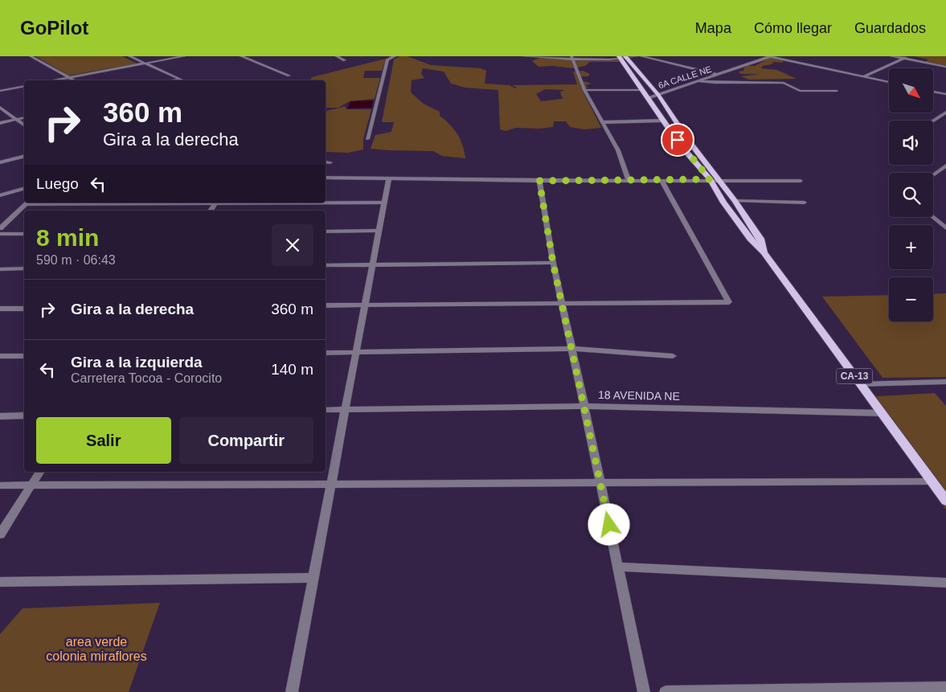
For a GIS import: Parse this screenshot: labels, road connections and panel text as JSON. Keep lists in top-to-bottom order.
{
  "streets": {
    "main road": ["CA-13"],
    "street": ["6A CALLE NE", "18 AVENIDA NE"]
  },
  "crossings": [
    ["6A CALLE NE", "CA-13"],
    ["CA-13", "18 AVENIDA NE"]
  ],
  "parks": ["area verde colonia miraflores"],
  "north": "bottom right",
  "page": {
    "header": "GoPilot",
    "nav": ["Mapa", "Cómo llegar", "Guardados"],
    "map_buttons": ["+", "−"],
    "turn": ["360 m", "Gira a la derecha"],
    "then": "Luego",
    "heading": ["8 min", "590 m · 06:43"],
    "list": [
      {
        "name": "Gira a la derecha",
        "value": "360 m"
      },
      {
        "name": "Gira a la izquierda",
        "note": "Carretera Tocoa - Corocito",
        "value": "140 m"
      }
    ],
    "buttons": ["Salir", "Compartir"]
  }
}
